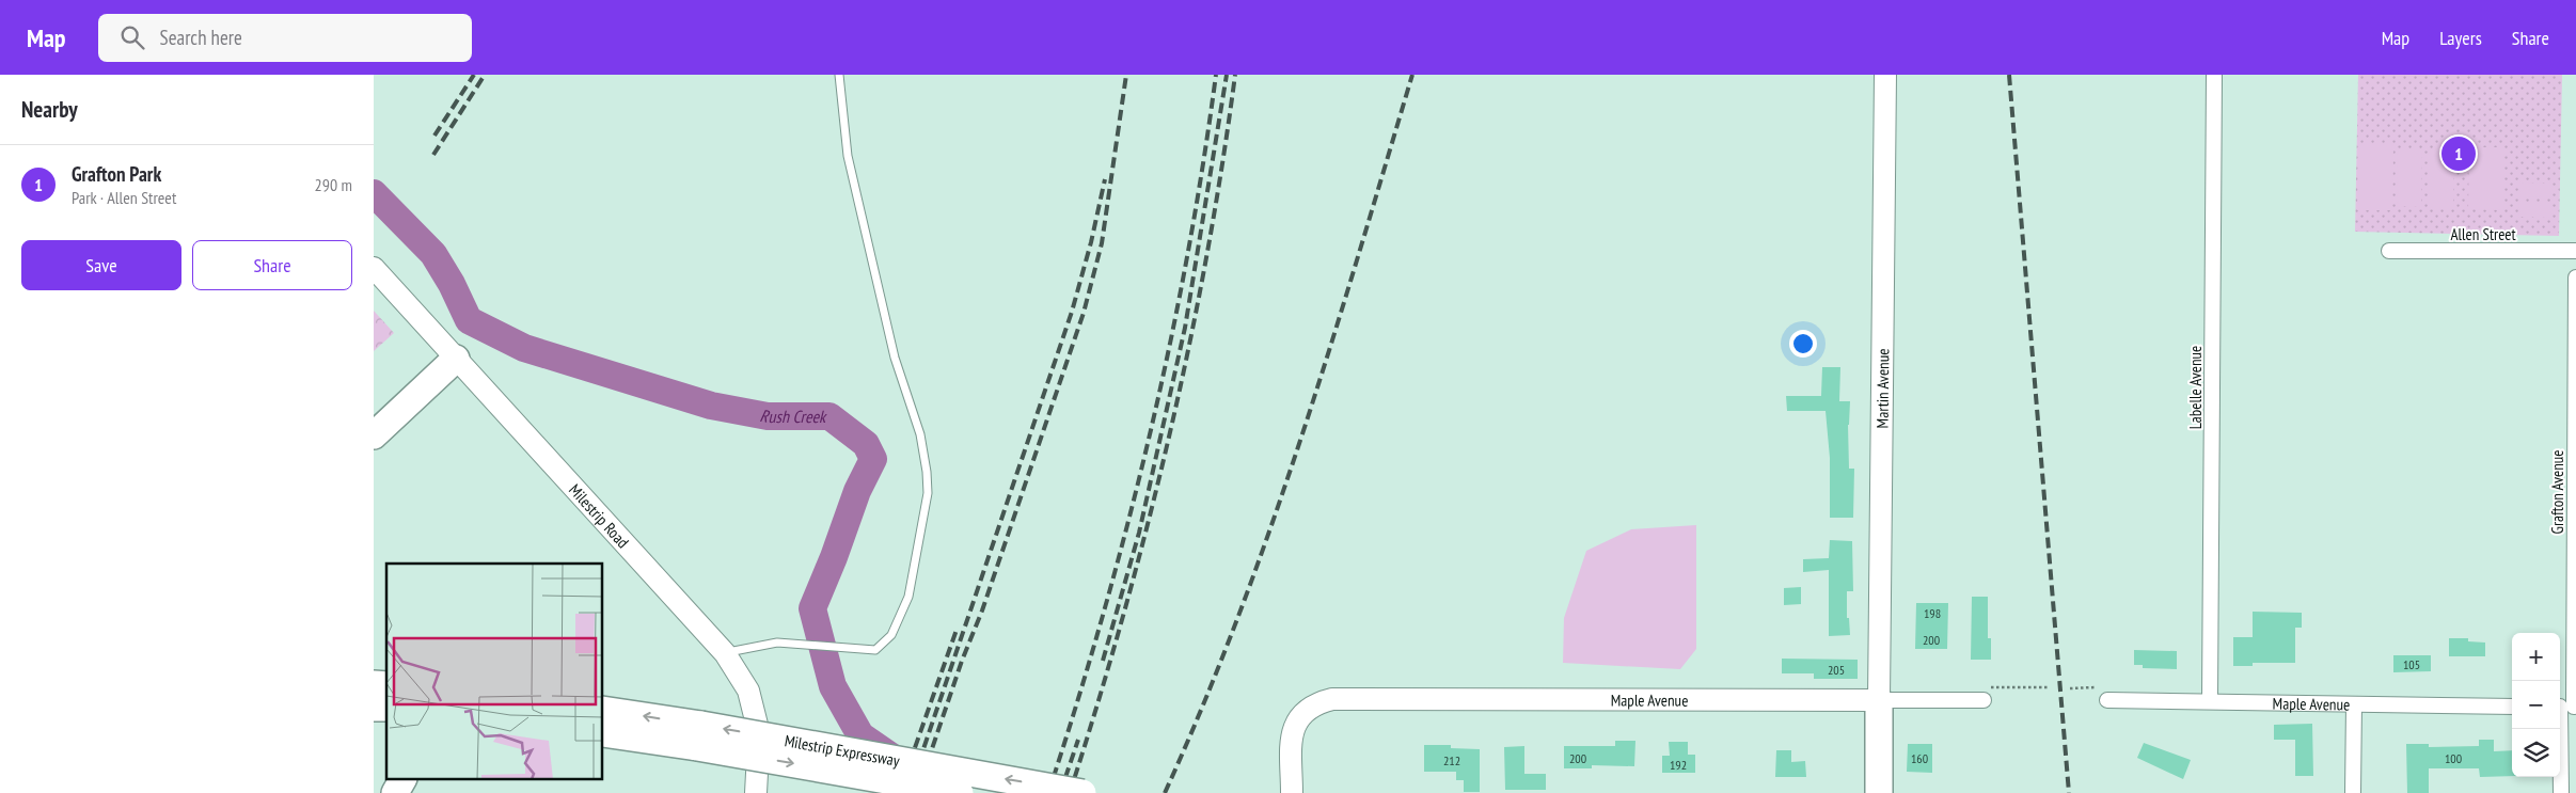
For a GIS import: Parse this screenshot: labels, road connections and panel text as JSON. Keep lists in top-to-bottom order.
{
  "streets": {
    "highway": ["Milestrip Expressway"],
    "street": [
      "Allen Street",
      "Martin Avenue",
      "Labelle Avenue",
      "Grafton Avenue",
      "Milestrip Road",
      "Maple Avenue"
    ]
  },
  "crossings": [
    ["Martin Avenue", "Maple Avenue"],
    ["Labelle Avenue", "Maple Avenue"]
  ],
  "water": ["Rush Creek"],
  "house_numbers": [
    "198",
    "200",
    "105",
    "205",
    "200",
    "160",
    "100",
    "212",
    "192"
  ],
  "page": {
    "header": "Map",
    "search": "Search here",
    "nav": ["Map", "Layers", "Share"],
    "heading": "Nearby",
    "pins": "1",
    "list": [
      {
        "mark": "1",
        "name": "Grafton Park",
        "note": "Park · Allen Street",
        "value": "290 m"
      }
    ],
    "buttons": ["Save", "Share"],
    "map_buttons": ["+", "−"]
  }
}
